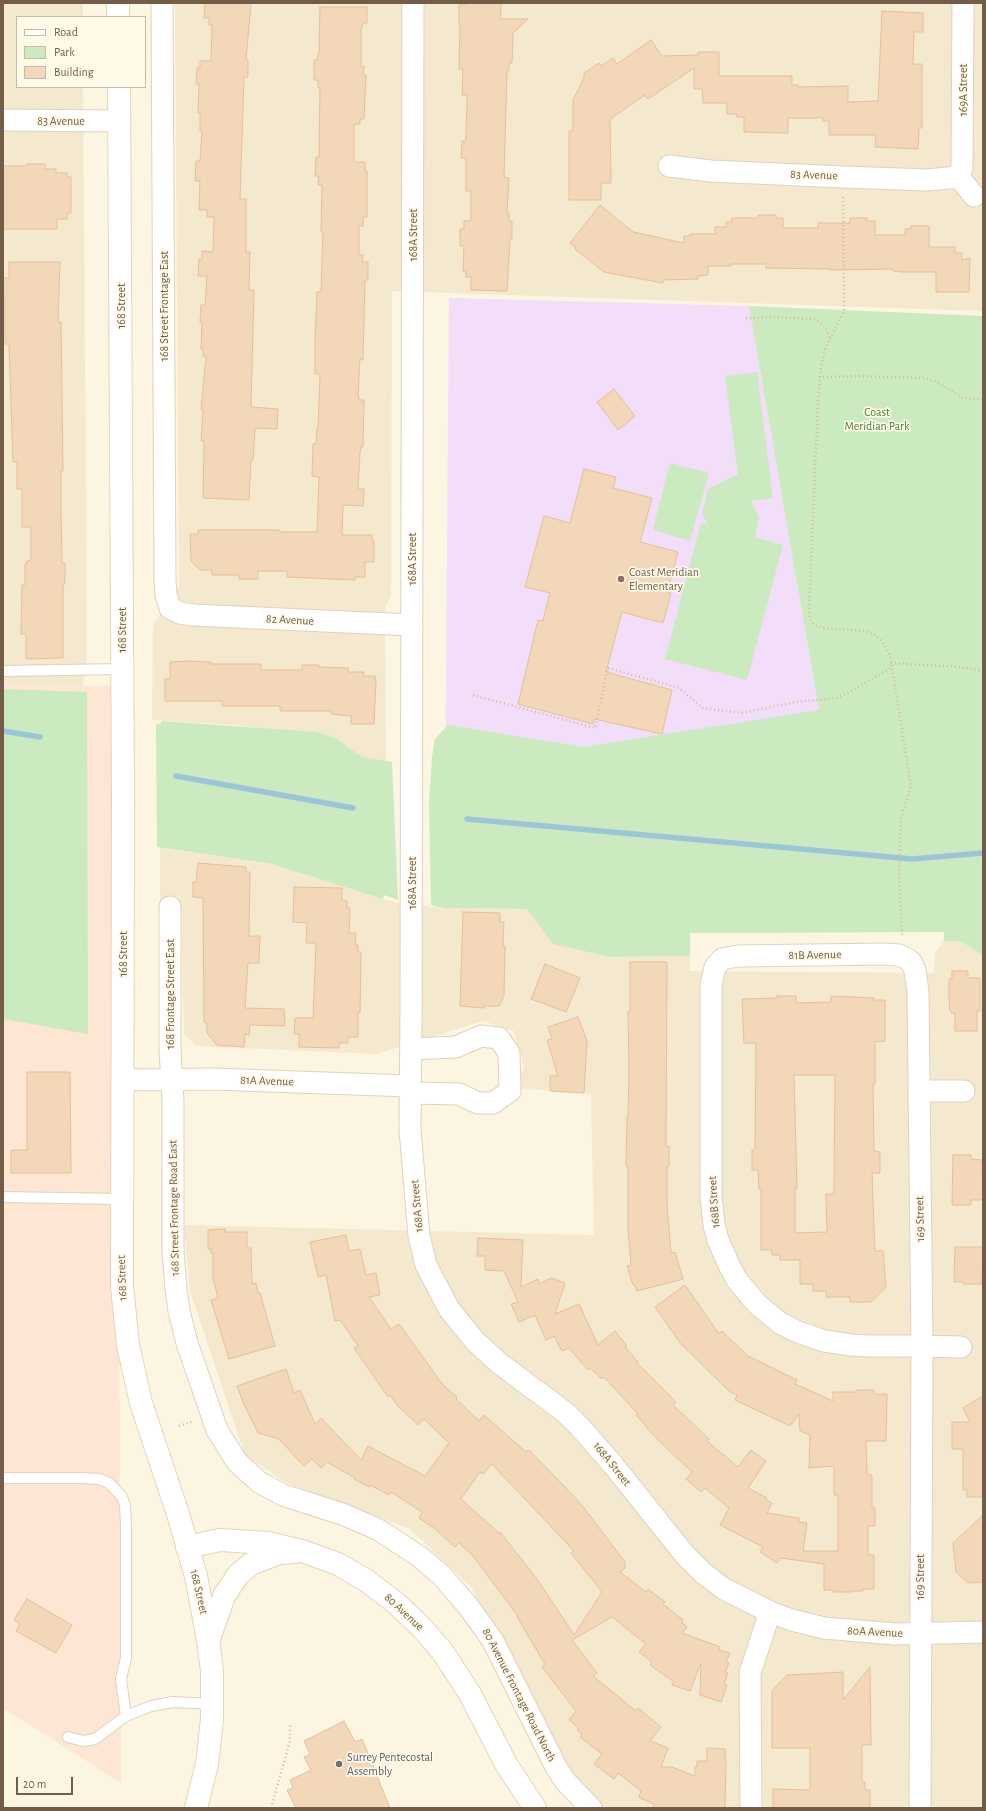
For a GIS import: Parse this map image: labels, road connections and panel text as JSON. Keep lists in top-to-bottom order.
{
  "streets": {
    "main road": ["168 Street", "80 Avenue"],
    "street": [
      "169A Street",
      "83 Avenue",
      "168A Street",
      "168 Street Frontage East",
      "82 Avenue",
      "81B Avenue",
      "168 Frontage Street East",
      "81A Avenue",
      "168B Street",
      "168 Street Frontage Road East",
      "169 Street",
      "80A Avenue",
      "80 Avenue Frontage Road North"
    ]
  },
  "crossings": [
    ["169A Street", "83 Avenue"],
    ["83 Avenue", "168 Street"],
    ["168A Street", "82 Avenue"],
    ["168A Street", "81A Avenue"],
    ["168A Street", "80A Avenue"],
    ["168 Street", "81A Avenue"],
    ["168 Street", "80 Avenue"],
    ["168 Street Frontage East", "82 Avenue"],
    ["81B Avenue", "168B Street"],
    ["81B Avenue", "169 Street"],
    ["168 Frontage Street East", "81A Avenue"],
    ["168 Frontage Street East", "168 Street Frontage Road East"],
    ["81A Avenue", "168 Street Frontage Road East"],
    ["168B Street", "169 Street"],
    ["168 Street Frontage Road East", "80 Avenue Frontage Road North"],
    ["169 Street", "80A Avenue"]
  ],
  "parks": ["Coast Meridian Park"],
  "places": ["Coast Meridian Elementary", "Surrey Pentecostal Assembly"],
  "legend": ["Road", "Park", "Building"],
  "scale_bar": "20 m"
}
